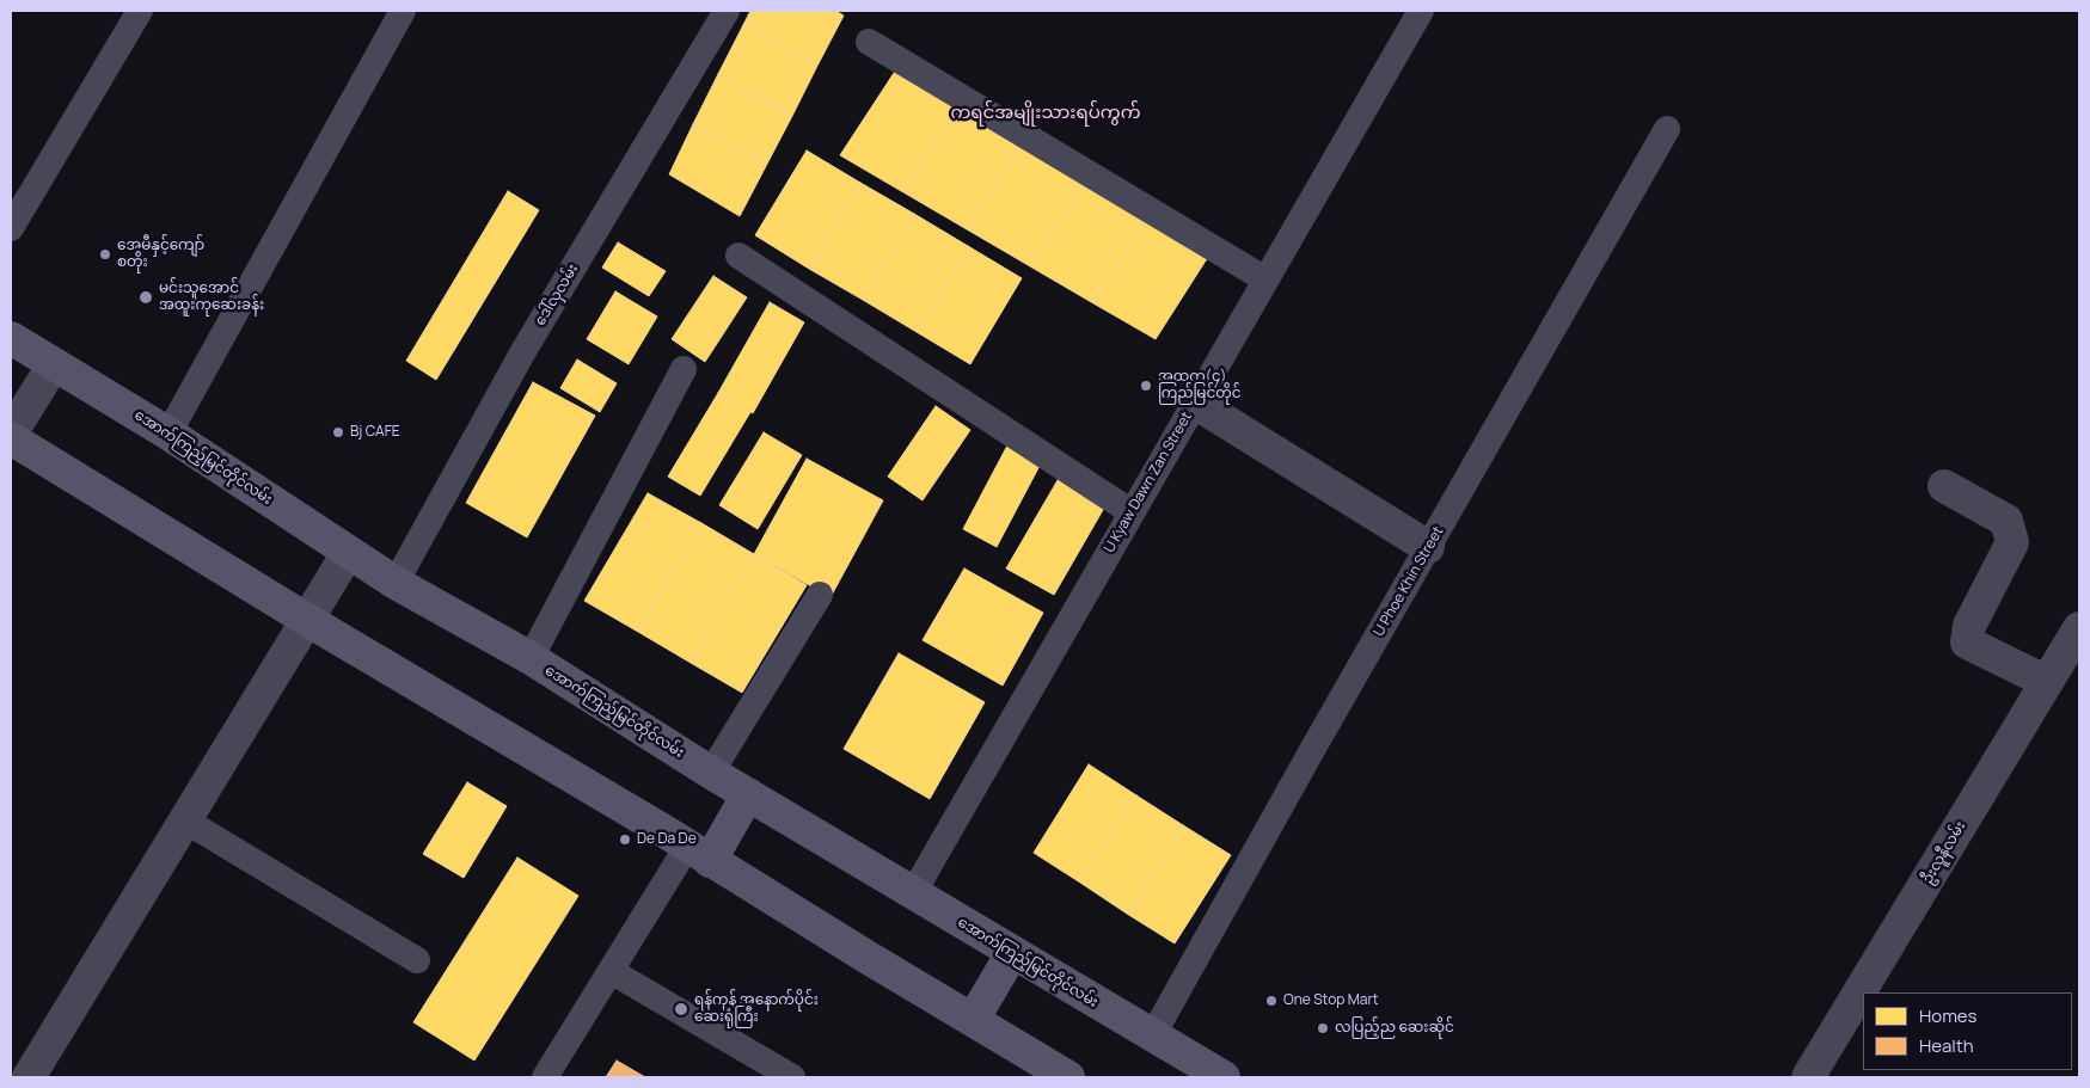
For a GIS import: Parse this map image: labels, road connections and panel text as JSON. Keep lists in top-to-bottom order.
{
  "streets": {
    "main road": ["အောက်ကြည့်မြင်တိုင်လမ်း"],
    "street": ["ဦးလူနီလမ်း"],
    "lane": ["ဒေါ်လှလမ်း", "U Kyaw Dawn Zan Street", "U Phoe Khin Street"]
  },
  "crossings": [
    ["ဒေါ်လှလမ်း", "အောက်ကြည့်မြင်တိုင်လမ်း"],
    ["အောက်ကြည့်မြင်တိုင်လမ်း", "U Kyaw Dawn Zan Street"],
    ["အောက်ကြည့်မြင်တိုင်လမ်း", "U Phoe Khin Street"]
  ],
  "districts": ["ကရင်အမျိုးသားရပ်ကွက်"],
  "places": [
    "အေမီနှင့်ကျော် စတိုး",
    "မင်းသူအောင် အထူးကုဆေးခန်း",
    "အထက(၄) ကြည်မြင်တိုင်",
    "Bj CAFE",
    "De Da De",
    "One Stop Mart",
    "ရန်ကုန် အနောက်ပိုင်း ဆေးရုံကြီး",
    "လပြည့်ည ဆေးဆိုင်"
  ],
  "legend": ["Homes", "Health"]
}
